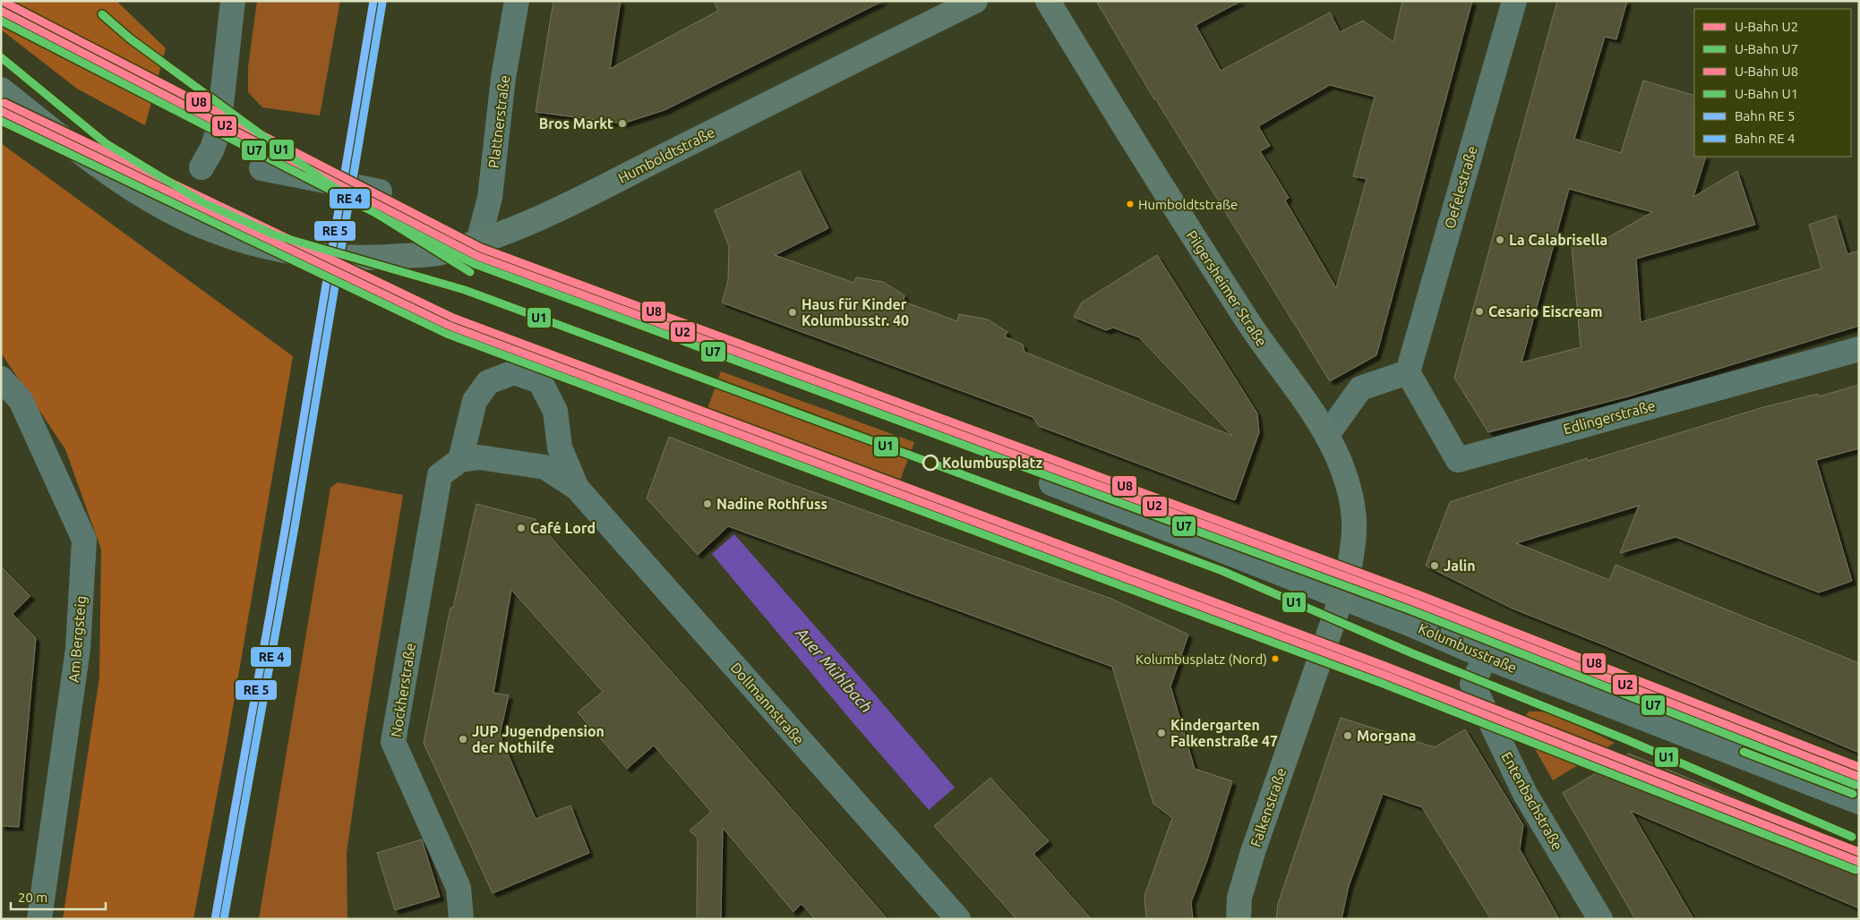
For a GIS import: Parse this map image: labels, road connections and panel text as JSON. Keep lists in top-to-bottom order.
{
  "streets": {
    "main road": ["Humboldtstraße", "Pilgersheimer Straße", "Falkenstraße"],
    "street": [
      "Plattnerstraße",
      "Oefelestraße",
      "Edlingerstraße",
      "Am Bergsteig",
      "Kolumbusstraße",
      "Nockherstraße",
      "Dollmannstraße",
      "Entenbachstraße"
    ]
  },
  "crossings": [
    ["Plattnerstraße", "Humboldtstraße"],
    ["Oefelestraße", "Edlingerstraße"],
    ["Pilgersheimer Straße", "Kolumbusstraße"],
    ["Pilgersheimer Straße", "Falkenstraße"],
    ["Kolumbusstraße", "Entenbachstraße"],
    ["Kolumbusstraße", "Falkenstraße"],
    ["Nockherstraße", "Dollmannstraße"]
  ],
  "water": ["Auer Mühlbach"],
  "places": [
    "Bros Markt",
    "Humboldtstraße",
    "La Calabrisella",
    "Cesario Eiscream",
    "Haus für Kinder Kolumbusstr. 40",
    "Kolumbusplatz",
    "Nadine Rothfuss",
    "Café Lord",
    "Jalin",
    "Kolumbusplatz (Nord)",
    "Kindergarten Falkenstraße 47",
    "Morgana",
    "JUP Jugendpension der Nothilfe"
  ],
  "lines": [
    "metro line U8",
    "metro line U2",
    "metro line U1",
    "metro line U7"
  ],
  "legend": [
    "U-Bahn U2",
    "U-Bahn U7",
    "U-Bahn U8",
    "U-Bahn U1",
    "Bahn RE 5",
    "Bahn RE 4"
  ],
  "scale_bar": "20 m"
}
